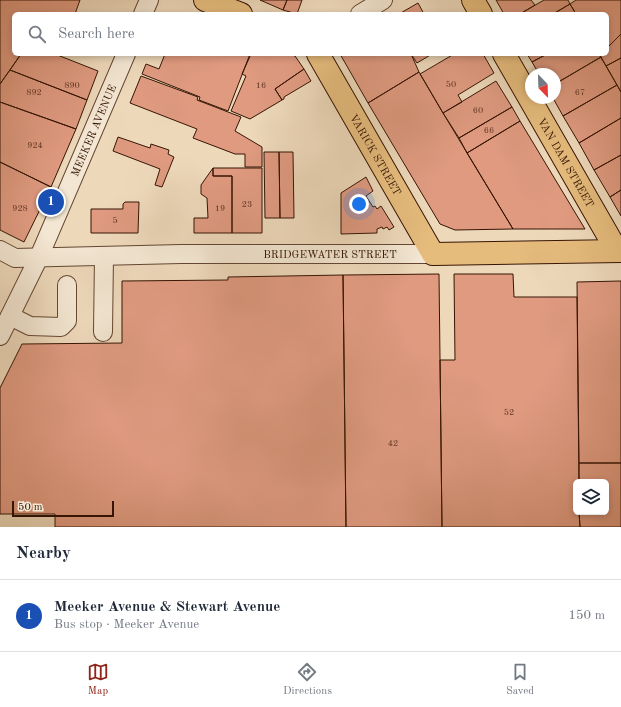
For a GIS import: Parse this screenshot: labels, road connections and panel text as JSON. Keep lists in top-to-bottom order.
{
  "streets": {
    "main road": ["VARICK STREET", "VAN DAM STREET", "BRIDGEWATER STREET"],
    "street": ["MEEKER AVENUE"]
  },
  "crossings": [
    ["MEEKER AVENUE", "BRIDGEWATER STREET"],
    ["VARICK STREET", "BRIDGEWATER STREET"],
    ["VAN DAM STREET", "BRIDGEWATER STREET"]
  ],
  "house_numbers": [
    "50",
    "890",
    "16",
    "892",
    "67",
    "60",
    "66",
    "924",
    "23",
    "928",
    "19",
    "5",
    "52",
    "42"
  ],
  "scale_bar": "50 m",
  "north": "bottom right",
  "page": {
    "search": "Search here",
    "pins": "1",
    "scale": "50 m",
    "heading": "Nearby",
    "list": [
      {
        "mark": "1",
        "name": "Meeker Avenue & Stewart Avenue",
        "note": "Bus stop · Meeker Avenue",
        "value": "150 m"
      }
    ],
    "nav": ["Map", "Directions", "Saved"]
  }
}
